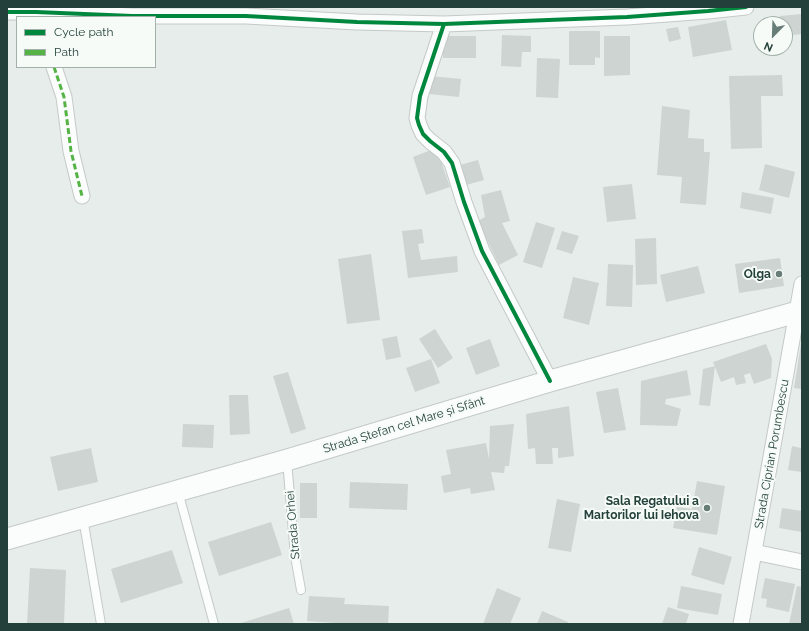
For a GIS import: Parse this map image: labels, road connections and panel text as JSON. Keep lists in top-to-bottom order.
{
  "streets": {
    "main road": ["Strada Ștefan cel Mare și Sfânt"],
    "street": ["Strada Ciprian Porumbescu"],
    "lane": ["Strada Orhei"]
  },
  "crossings": [
    ["Strada Ștefan cel Mare și Sfânt", "Strada Ciprian Porumbescu"],
    ["Strada Ștefan cel Mare și Sfânt", "Strada Orhei"]
  ],
  "places": ["Olga", "Sala Regatului a Martorilor lui Iehova"],
  "legend": ["Cycle path", "Path"],
  "north": "bottom left"
}
